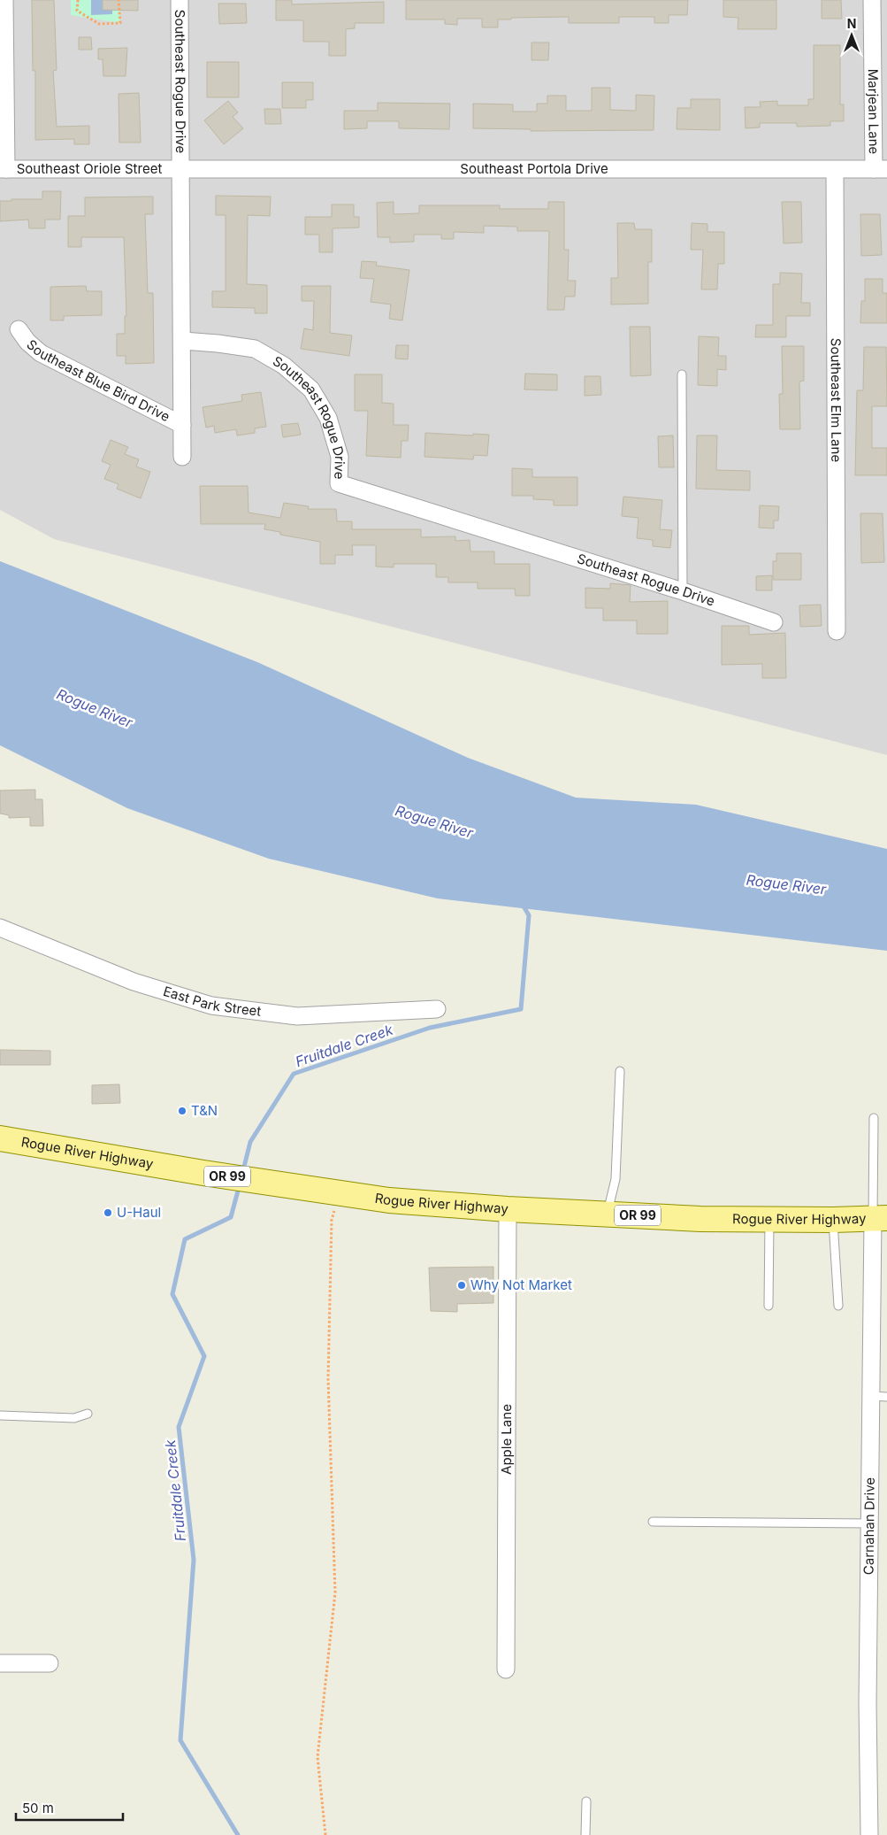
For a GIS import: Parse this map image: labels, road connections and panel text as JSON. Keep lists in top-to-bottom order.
{
  "streets": {
    "main road": ["Rogue River Highway", "OR 99"],
    "street": [
      "Southeast Rogue Drive",
      "Marjean Lane",
      "Southeast Oriole Street",
      "Southeast Portola Drive",
      "Southeast Blue Bird Drive",
      "Southeast Elm Lane",
      "East Park Street",
      "Apple Lane",
      "Carnahan Drive"
    ]
  },
  "crossings": [
    ["Southeast Rogue Drive", "Southeast Oriole Street"],
    ["Southeast Rogue Drive", "Southeast Portola Drive"],
    ["Marjean Lane", "Southeast Portola Drive"],
    ["Southeast Oriole Street", "Southeast Portola Drive"],
    ["Southeast Portola Drive", "Southeast Elm Lane"],
    ["Rogue River Highway", "Apple Lane"],
    ["Rogue River Highway", "Carnahan Drive"]
  ],
  "water": ["Rogue River", "Fruitdale Creek"],
  "places": ["T&N", "U-Haul", "Why Not Market"],
  "scale_bar": "50 m",
  "north": "top"
}
